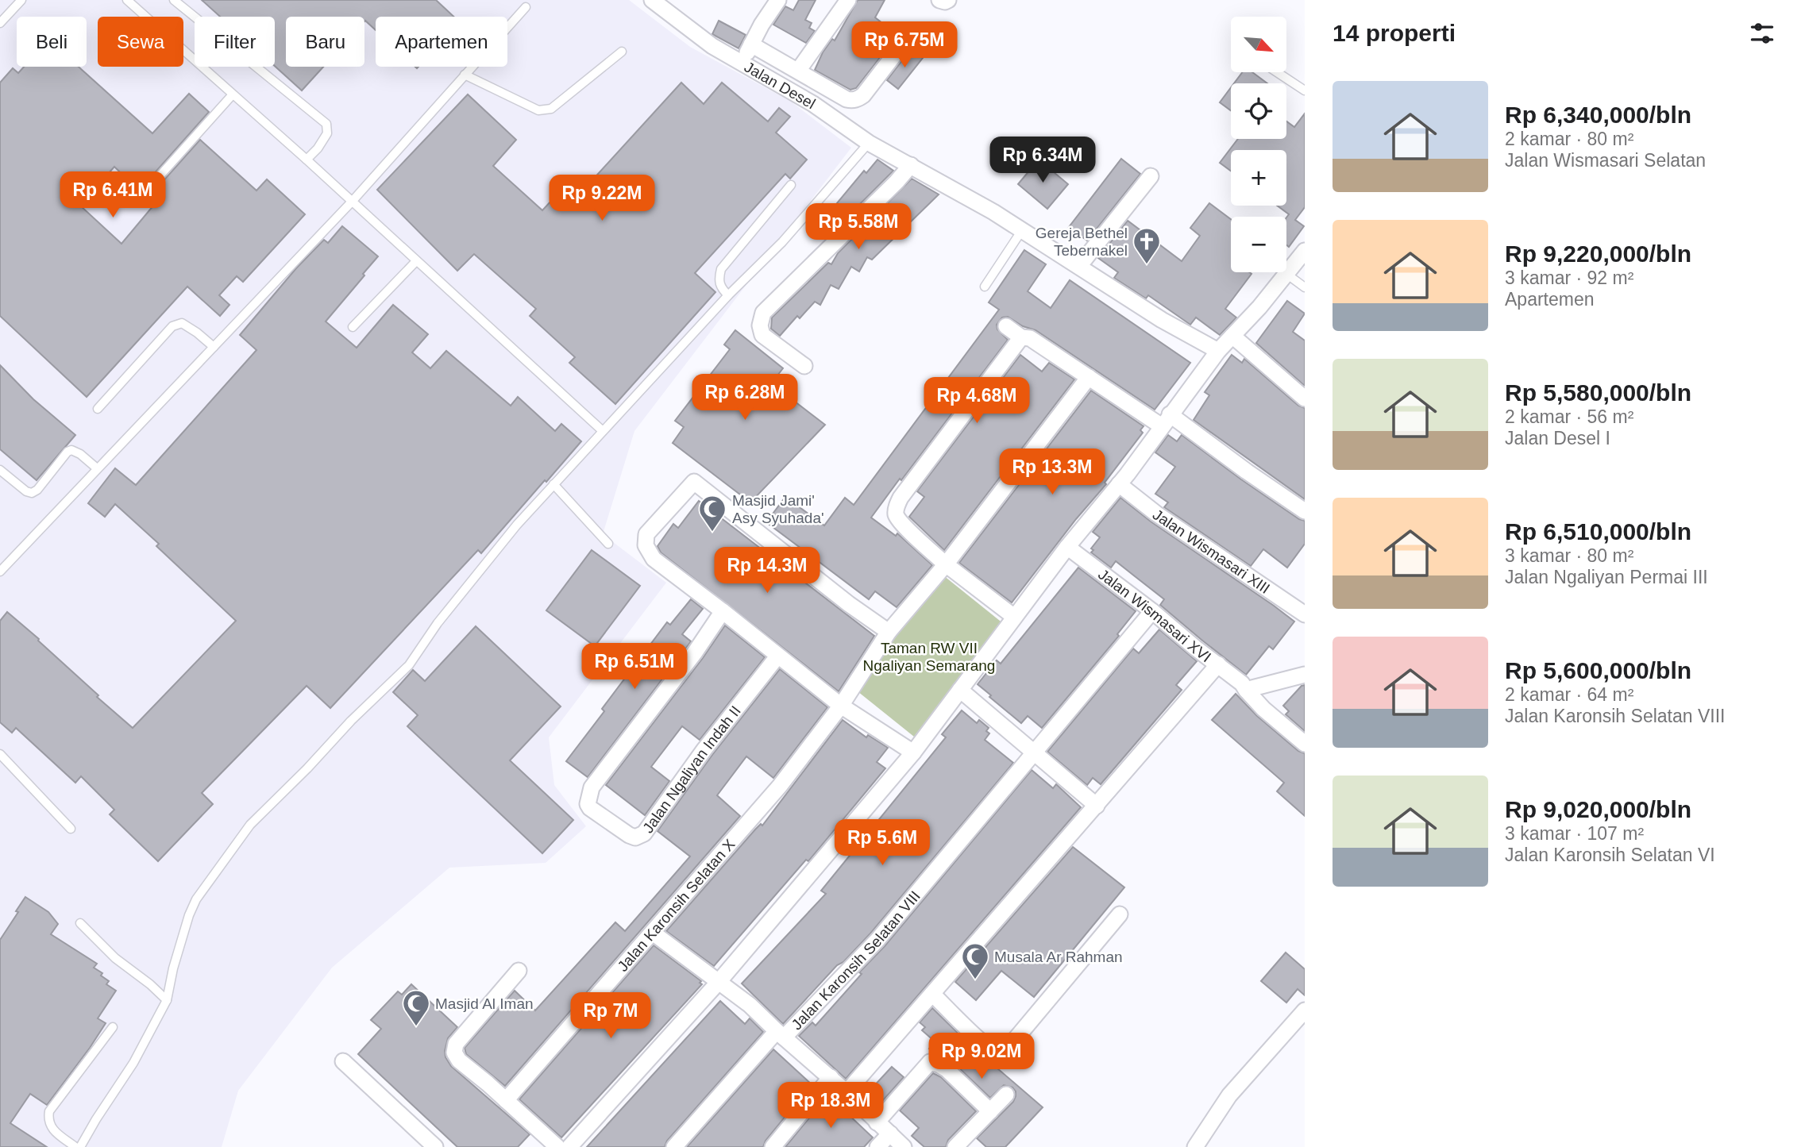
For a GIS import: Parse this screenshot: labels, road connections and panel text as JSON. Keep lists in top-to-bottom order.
{
  "streets": {
    "street": [
      "Jalan Desel",
      "Jalan Wismasari XIII",
      "Jalan Wismasari XVI",
      "Jalan Ngaliyan Indah II",
      "Jalan Karonsih Selatan X",
      "Jalan Karonsih Selatan VIII"
    ]
  },
  "crossings": [
    ["Jalan Wismasari XVI", "Jalan Karonsih Selatan VIII"]
  ],
  "parks": ["Taman RW VII Ngaliyan Semarang"],
  "places": {
    "church": ["Gereja Bethel Tebernakel"],
    "mosque": ["Masjid Jami' Asy Syuhada'", "Musala Ar Rahman", "Masjid Al Iman"]
  },
  "north": "bottom right",
  "page": {
    "heading": "14 properti",
    "map_buttons": ["+", "−"],
    "chip": [
      "Beli",
      "Sewa",
      "Filter",
      "Baru",
      "Apartemen"
    ],
    "price": [
      "Rp 6.75M",
      "Rp 6.34M",
      "Rp 6.41M",
      "Rp 9.22M",
      "Rp 5.58M",
      "Rp 6.28M",
      "Rp 4.68M",
      "Rp 13.3M",
      "Rp 14.3M",
      "Rp 6.51M",
      "Rp 5.6M",
      "Rp 7M",
      "Rp 9.02M",
      "Rp 18.3M"
    ],
    "list": [
      {
        "name": "Rp 6,340,000/bln",
        "note": "2 kamar · 80 m² · Jalan Wismasari Selatan"
      },
      {
        "name": "Rp 9,220,000/bln",
        "note": "3 kamar · 92 m² · Apartemen"
      },
      {
        "name": "Rp 5,580,000/bln",
        "note": "2 kamar · 56 m² · Jalan Desel I"
      },
      {
        "name": "Rp 6,510,000/bln",
        "note": "3 kamar · 80 m² · Jalan Ngaliyan Permai III"
      },
      {
        "name": "Rp 5,600,000/bln",
        "note": "2 kamar · 64 m² · Jalan Karonsih Selatan VIII"
      },
      {
        "name": "Rp 9,020,000/bln",
        "note": "3 kamar · 107 m² · Jalan Karonsih Selatan VI"
      }
    ]
  }
}
